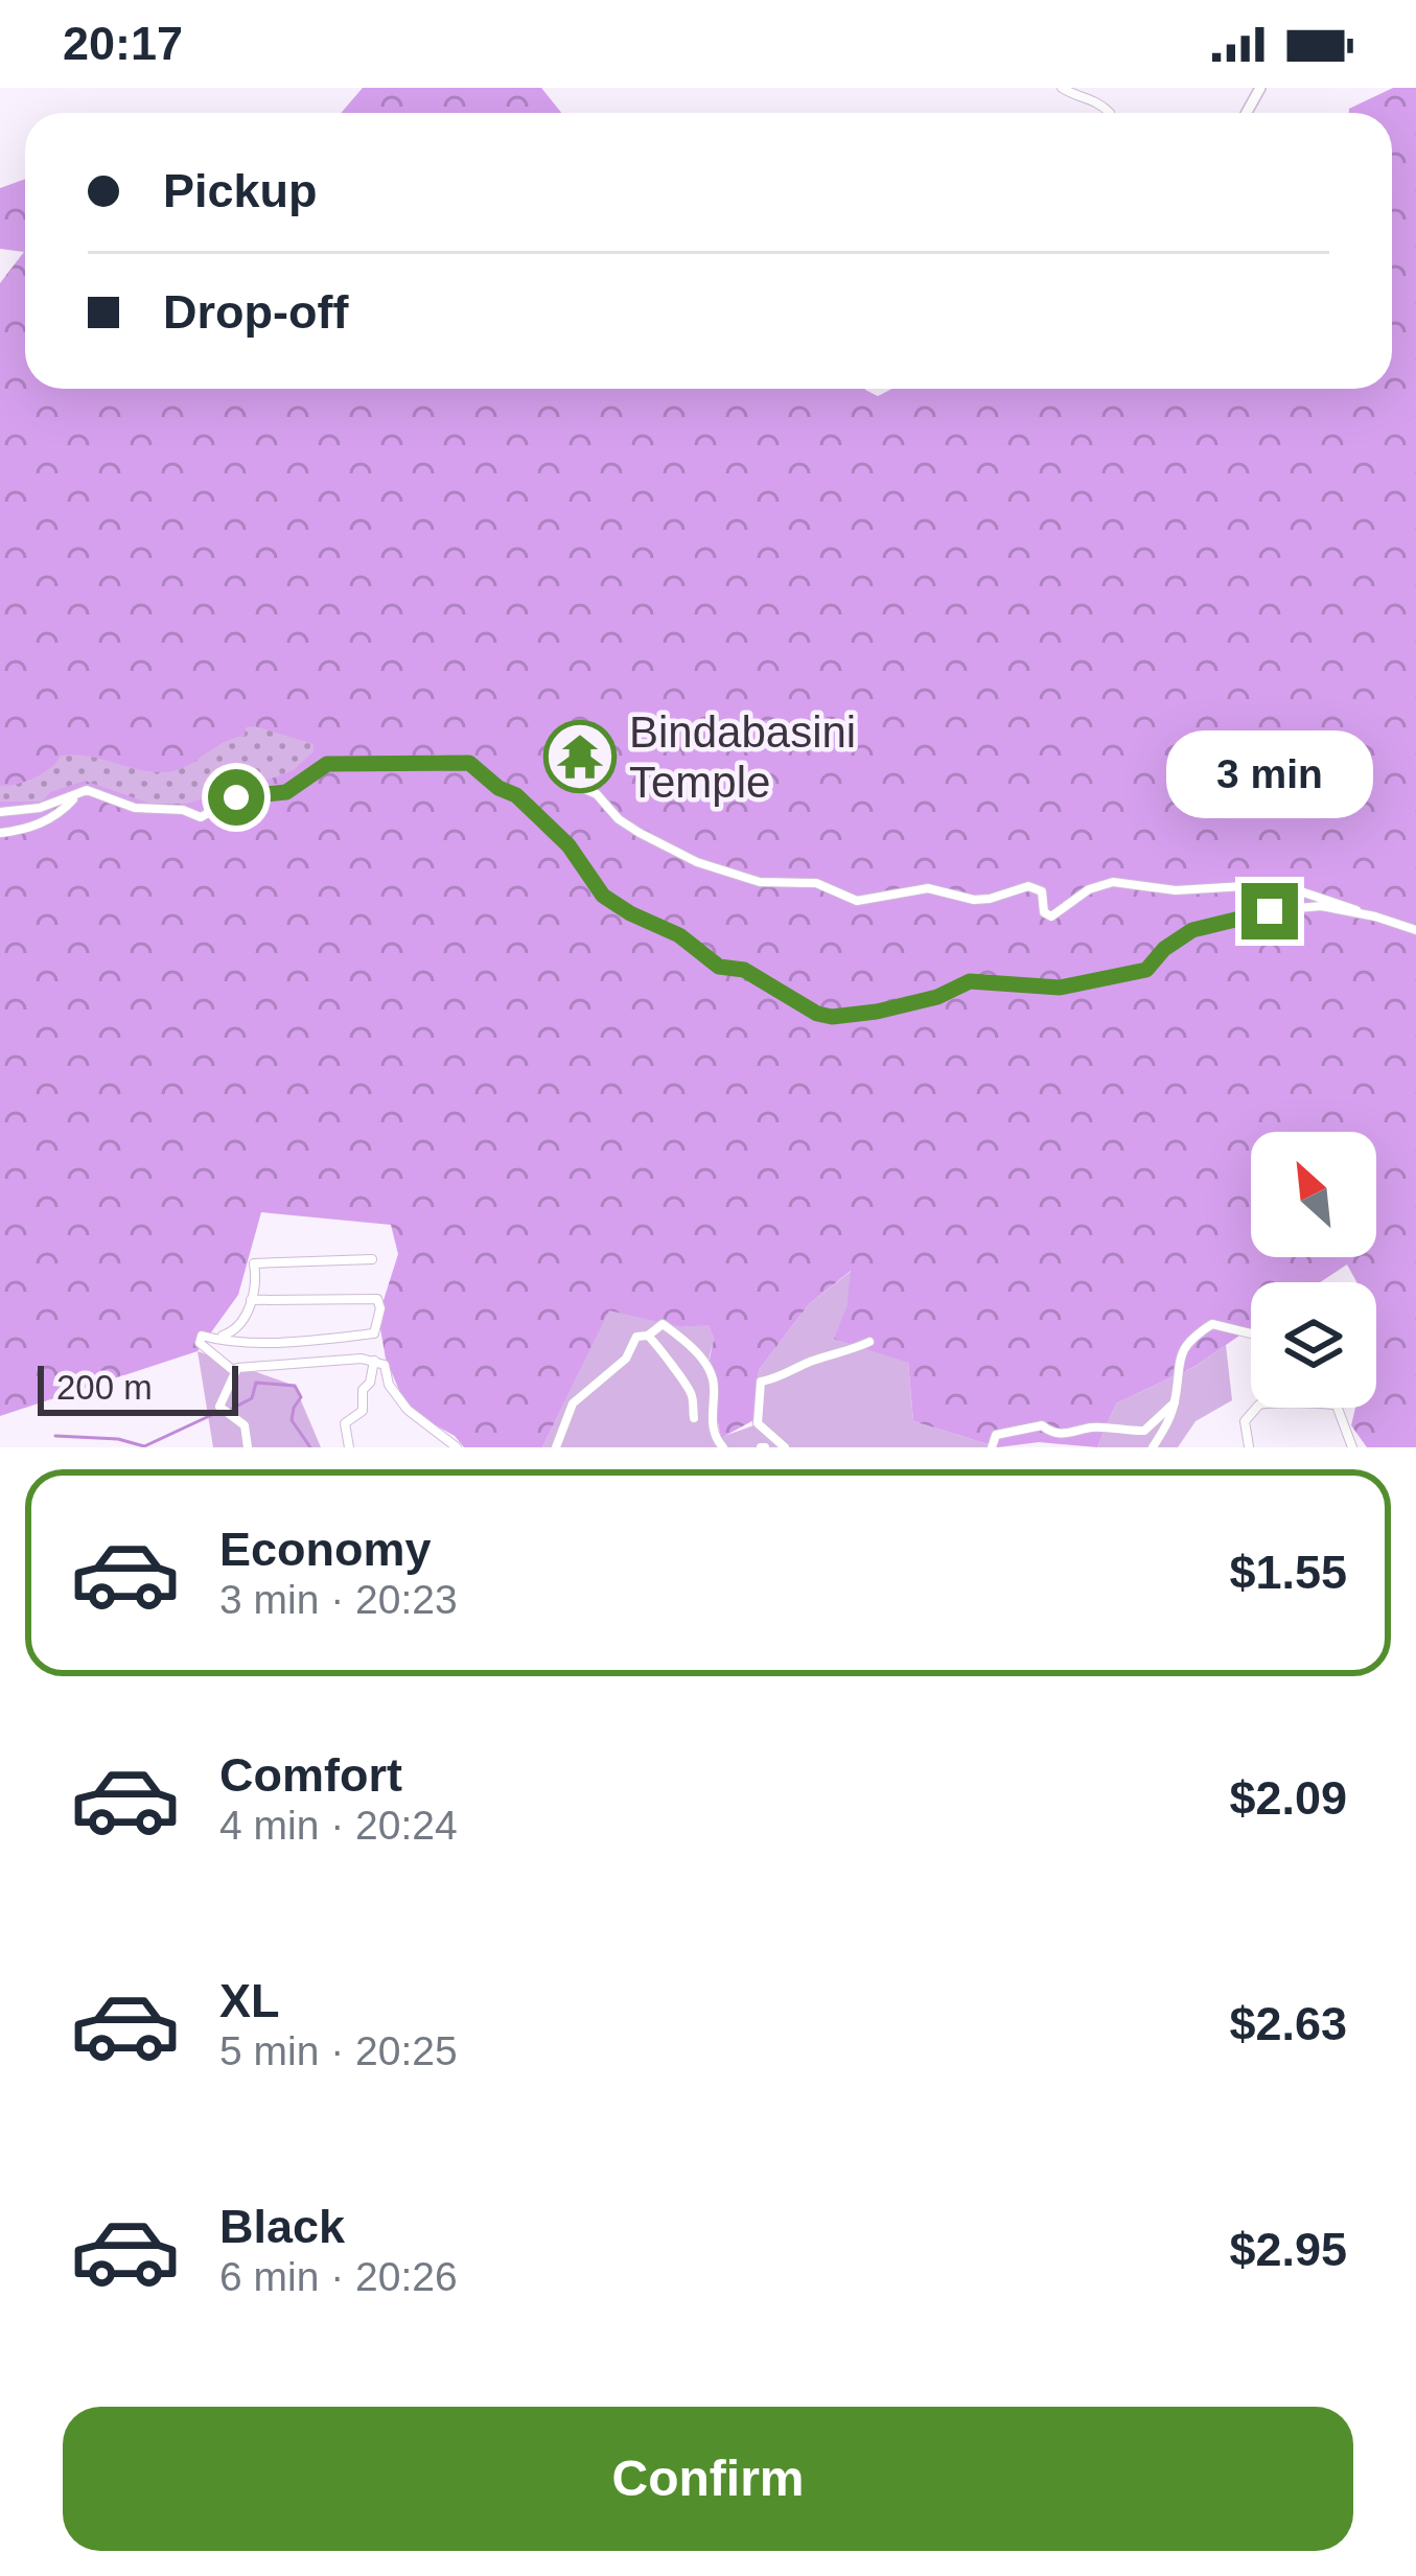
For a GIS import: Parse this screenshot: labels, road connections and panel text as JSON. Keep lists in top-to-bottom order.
{
  "places": {
    "temple": ["Bindabasini Temple"]
  },
  "scale_bar": "200 m",
  "north": "top left",
  "page": {
    "status": "20:17",
    "banner": ["Pickup", "Drop-off"],
    "bubble": "3 min",
    "scale": "200 m",
    "list": [
      {
        "name": "Economy",
        "note": "3 min · 20:23",
        "value": "$1.55"
      },
      {
        "name": "Comfort",
        "note": "4 min · 20:24",
        "value": "$2.09"
      },
      {
        "name": "XL",
        "note": "5 min · 20:25",
        "value": "$2.63"
      },
      {
        "name": "Black",
        "note": "6 min · 20:26",
        "value": "$2.95"
      }
    ],
    "buttons": "Confirm"
  }
}
